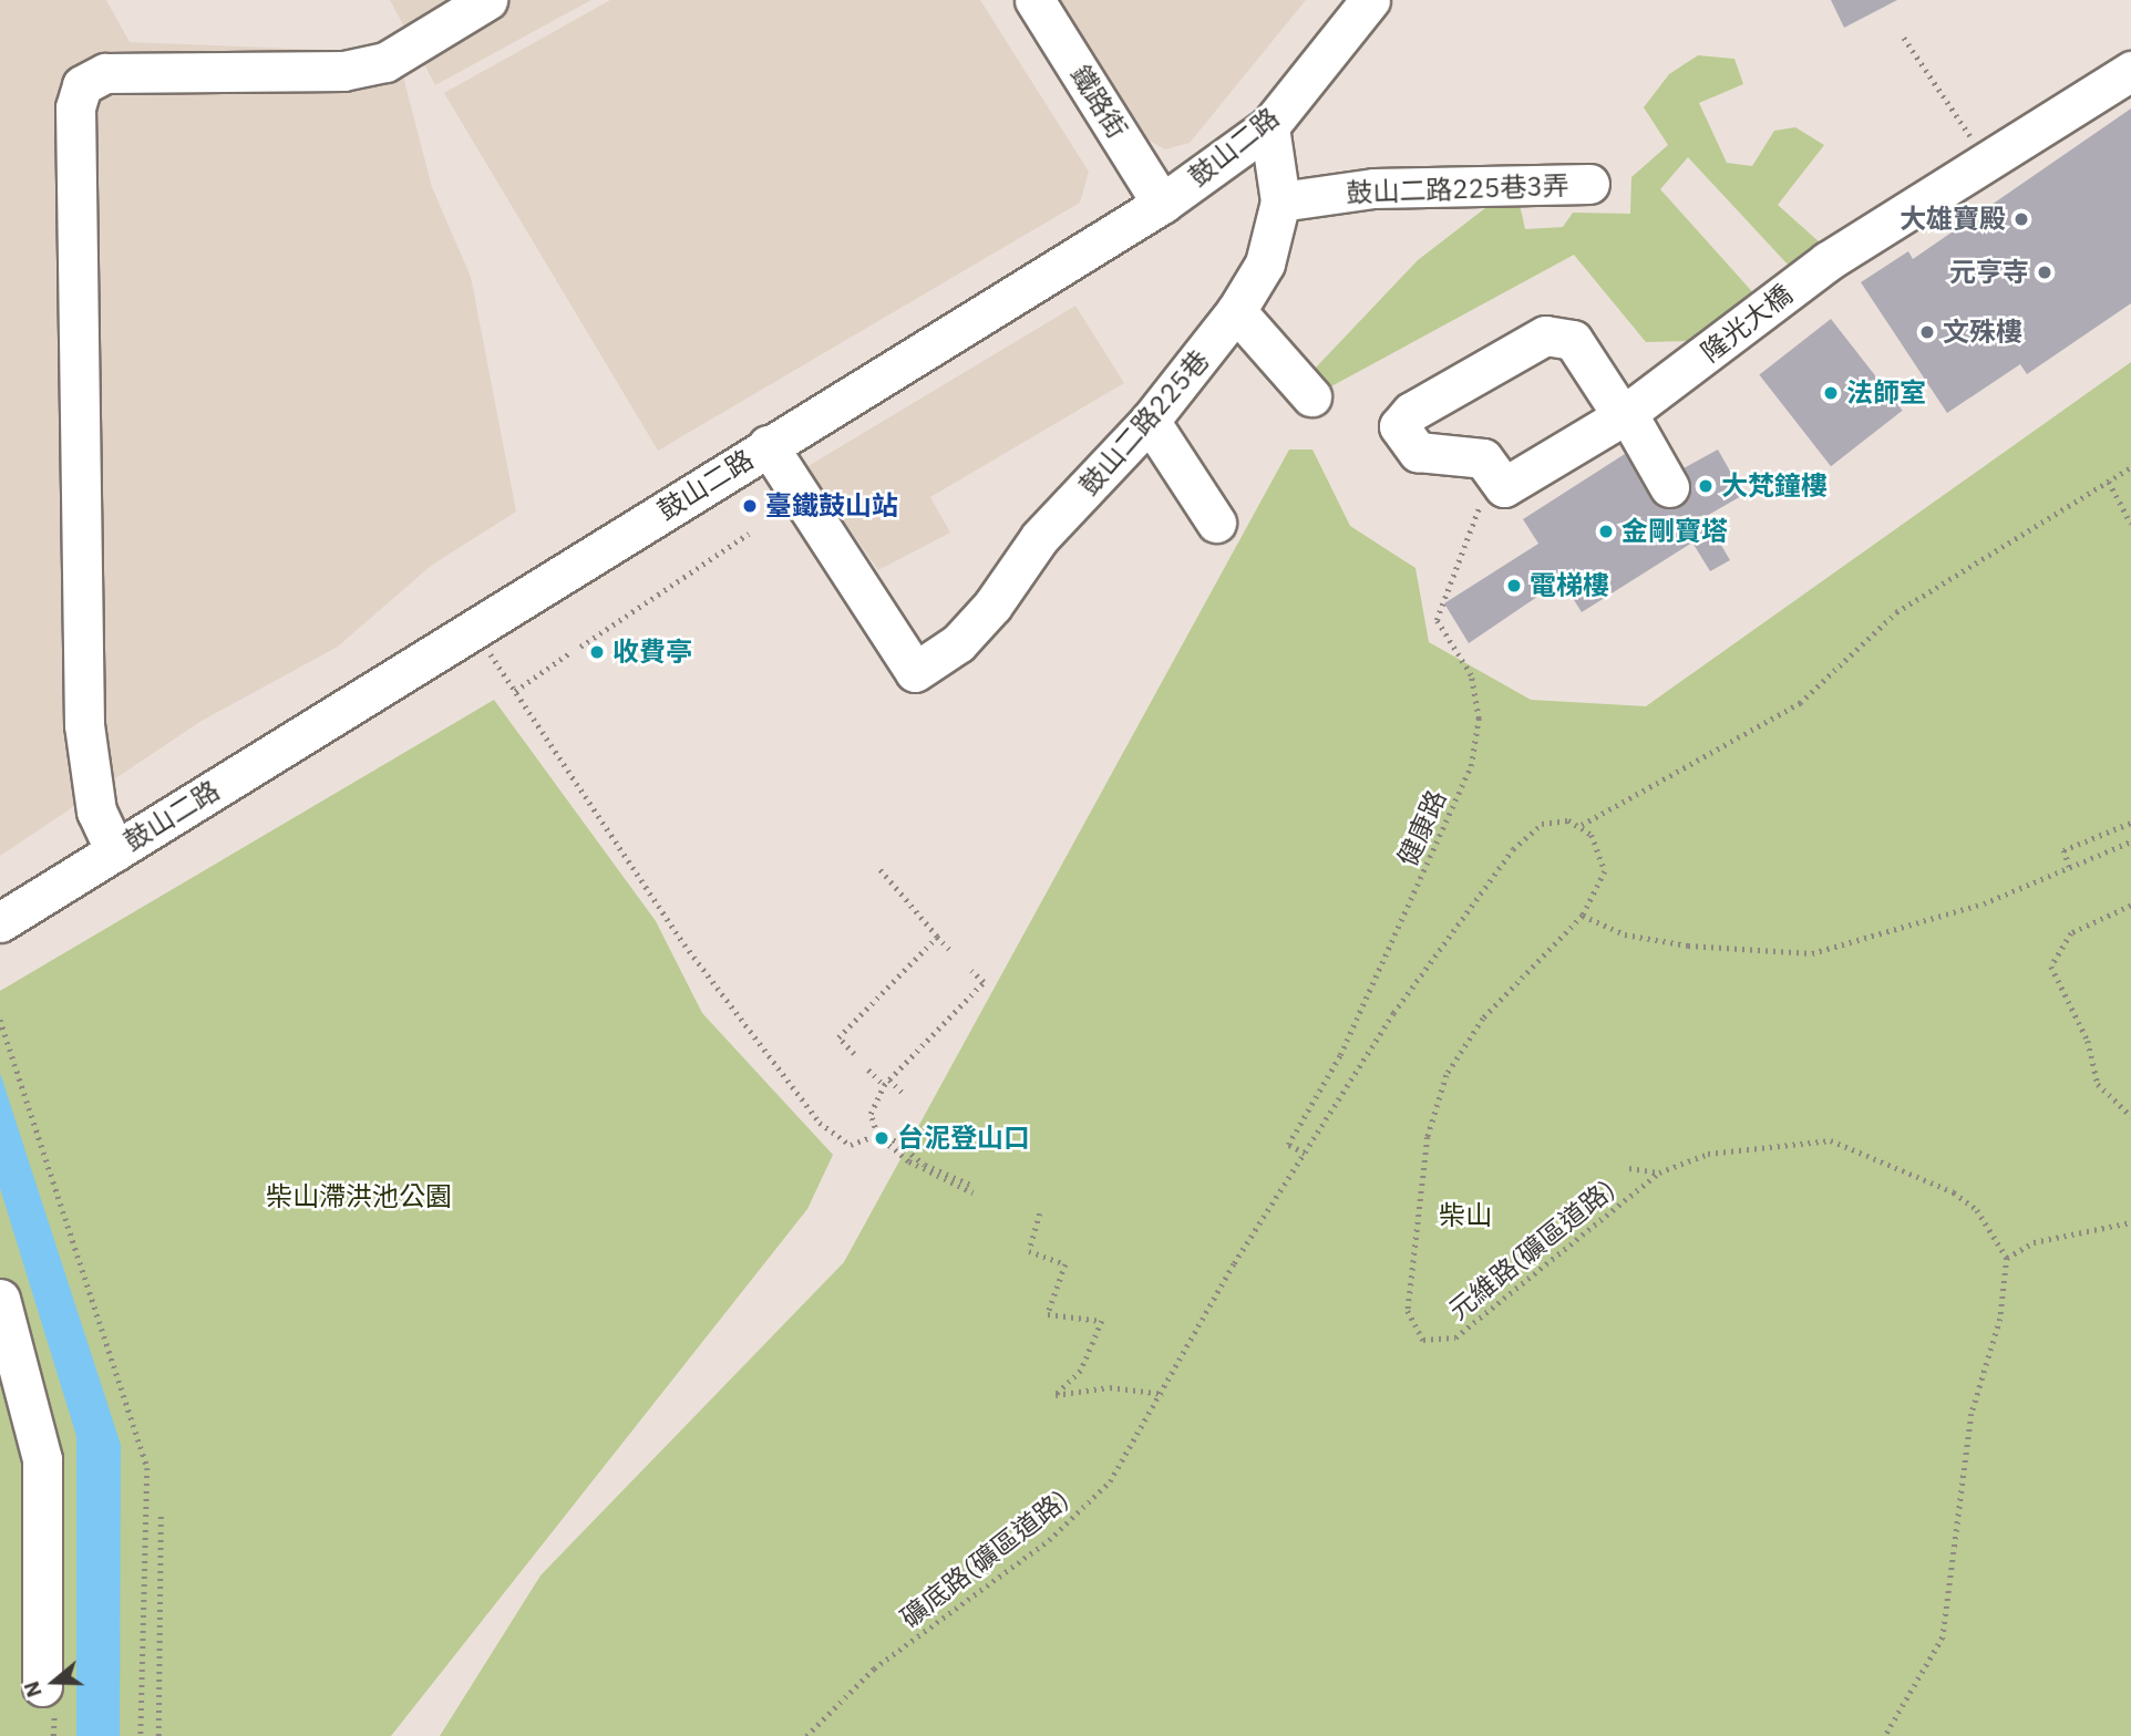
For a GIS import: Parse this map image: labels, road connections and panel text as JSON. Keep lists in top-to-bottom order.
{
  "streets": {
    "street": [
      "鐵路街",
      "鼓山二路",
      "鼓山二路225巷3弄",
      "隆光大橋",
      "鼓山二路225巷"
    ],
    "path": ["健康路", "元維路(礦區道路)", "礦底路(礦區道路)"]
  },
  "crossings": [
    ["鐵路街", "鼓山二路"],
    ["鼓山二路", "鼓山二路225巷"],
    ["鼓山二路225巷3弄", "鼓山二路225巷"],
    ["隆光大橋", "健康路"],
    ["健康路", "礦底路(礦區道路)"]
  ],
  "parks": ["柴山滯洪池公園", "柴山"],
  "places": [
    "大雄寶殿",
    "元亨寺",
    "文殊樓",
    "法師室",
    "大梵鐘樓",
    "臺鐵鼓山站",
    "金剛寶塔",
    "電梯樓",
    "收費亭",
    "台泥登山口"
  ],
  "north": "left"
}
